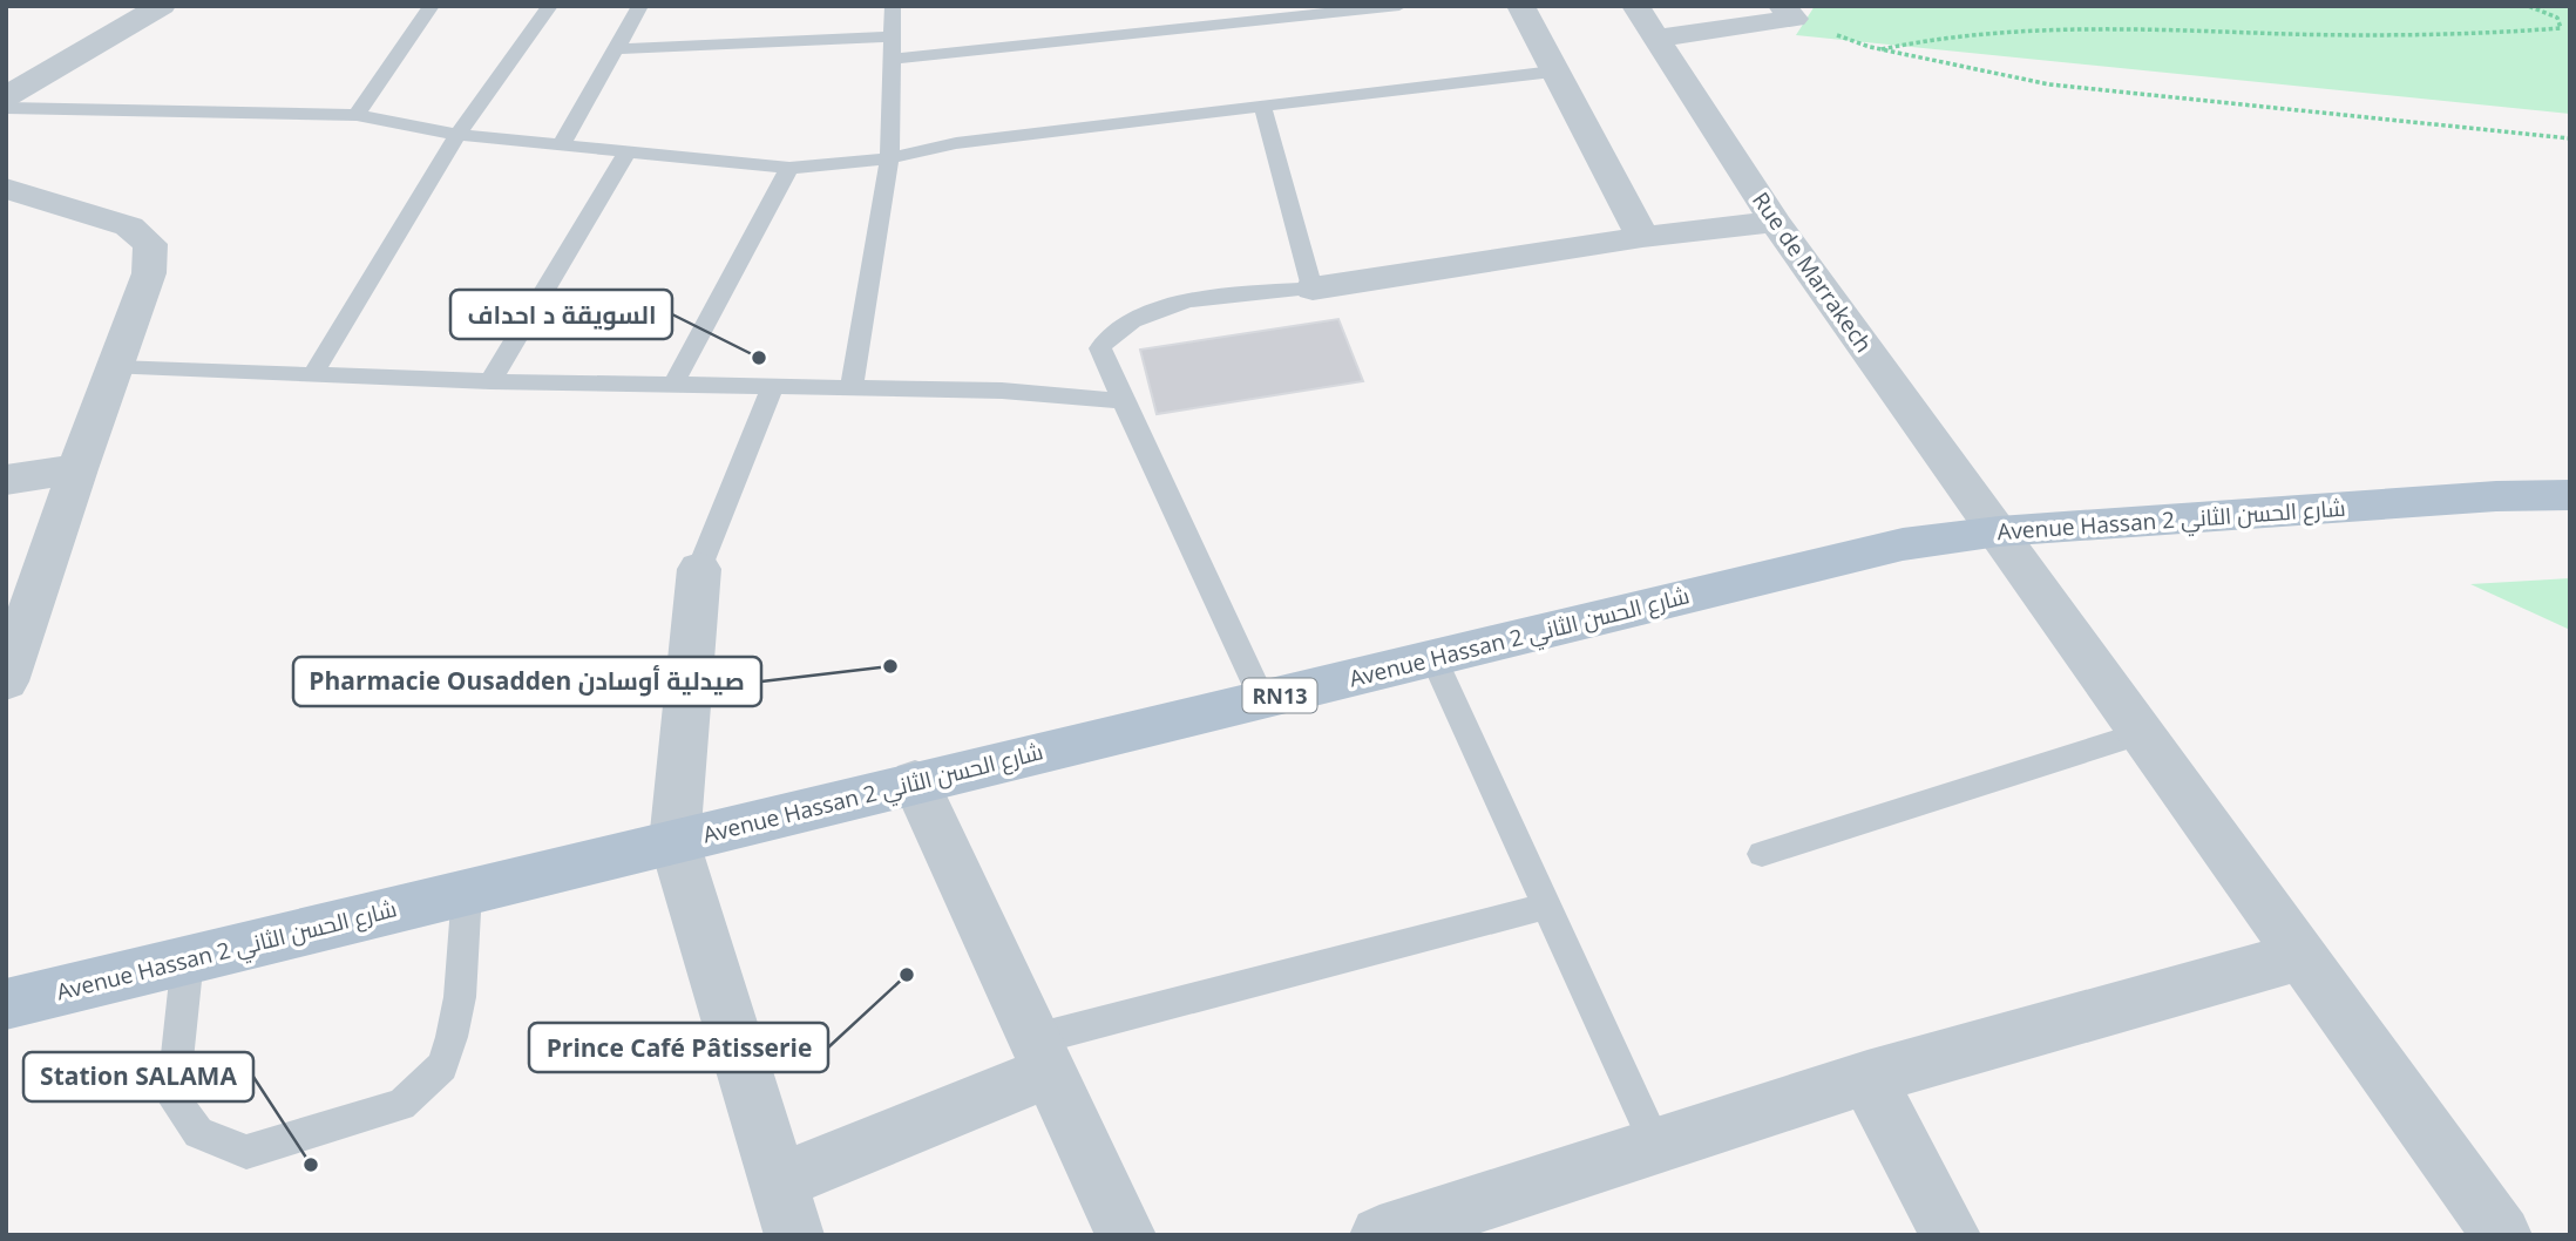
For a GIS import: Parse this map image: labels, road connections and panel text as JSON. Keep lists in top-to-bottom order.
{
  "streets": {
    "main road": ["Avenue Hassan 2 شارع الحسن الثاني", "RN13"],
    "street": ["Rue de Marrakech"]
  },
  "crossings": [
    ["Rue de Marrakech", "Avenue Hassan 2 شارع الحسن الثاني"]
  ],
  "places": [
    "السويقة د احداف",
    "Pharmacie Ousadden صيدلية أوسادن",
    "Prince Café Pâtisserie",
    "Station SALAMA"
  ]
}
